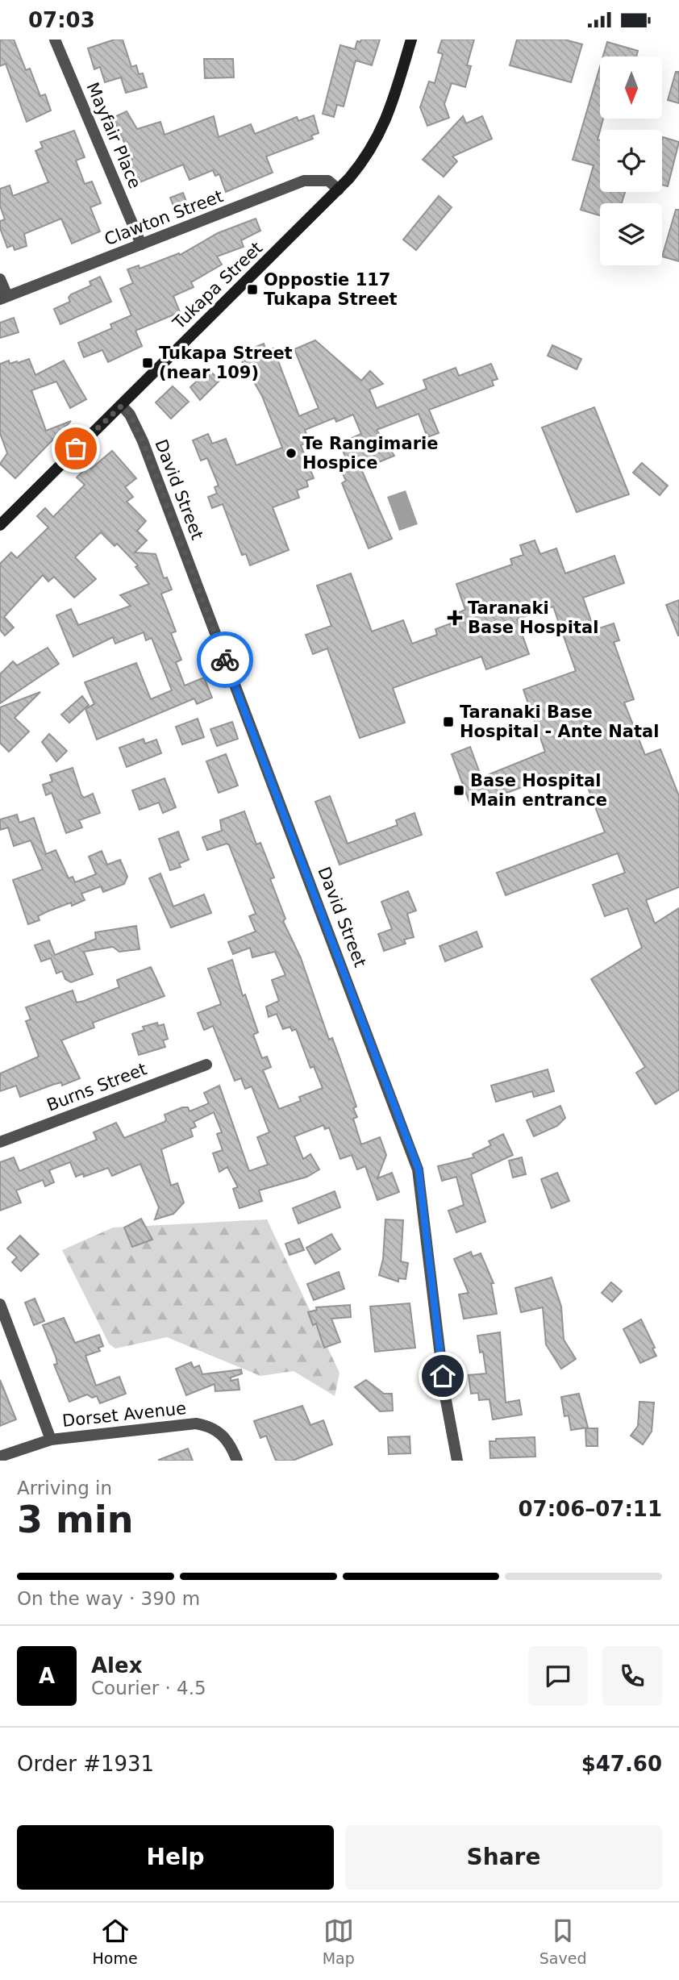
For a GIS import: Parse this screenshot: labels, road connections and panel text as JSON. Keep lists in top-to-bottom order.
{
  "streets": {
    "main road": ["Tukapa Street"],
    "street": [
      "Mayfair Place",
      "Clawton Street",
      "David Street",
      "Burns Street",
      "Dorset Avenue"
    ]
  },
  "crossings": [
    ["Mayfair Place", "Clawton Street"],
    ["Clawton Street", "Tukapa Street"],
    ["Tukapa Street", "David Street"]
  ],
  "places": {
    "transit": [
      "Oppostie 117 Tukapa Street",
      "Tukapa Street (near 109)",
      "Taranaki Base Hospital - Ante Natal",
      "Base Hospital Main entrance"
    ],
    "other": ["Te Rangimarie Hospice"],
    "health": ["Taranaki Base Hospital"]
  },
  "north": "bottom",
  "page": {
    "status": "07:03",
    "heading": ["3 min", "Arriving in", "07:06–07:11"],
    "panel": [
      "Alex",
      "Courier · 4.5",
      "Order #1931",
      "$47.60"
    ],
    "bar": "On the way · 390 m",
    "round": "A",
    "buttons": ["Help", "Share"],
    "tabs": ["Home", "Map", "Saved"]
  }
}
